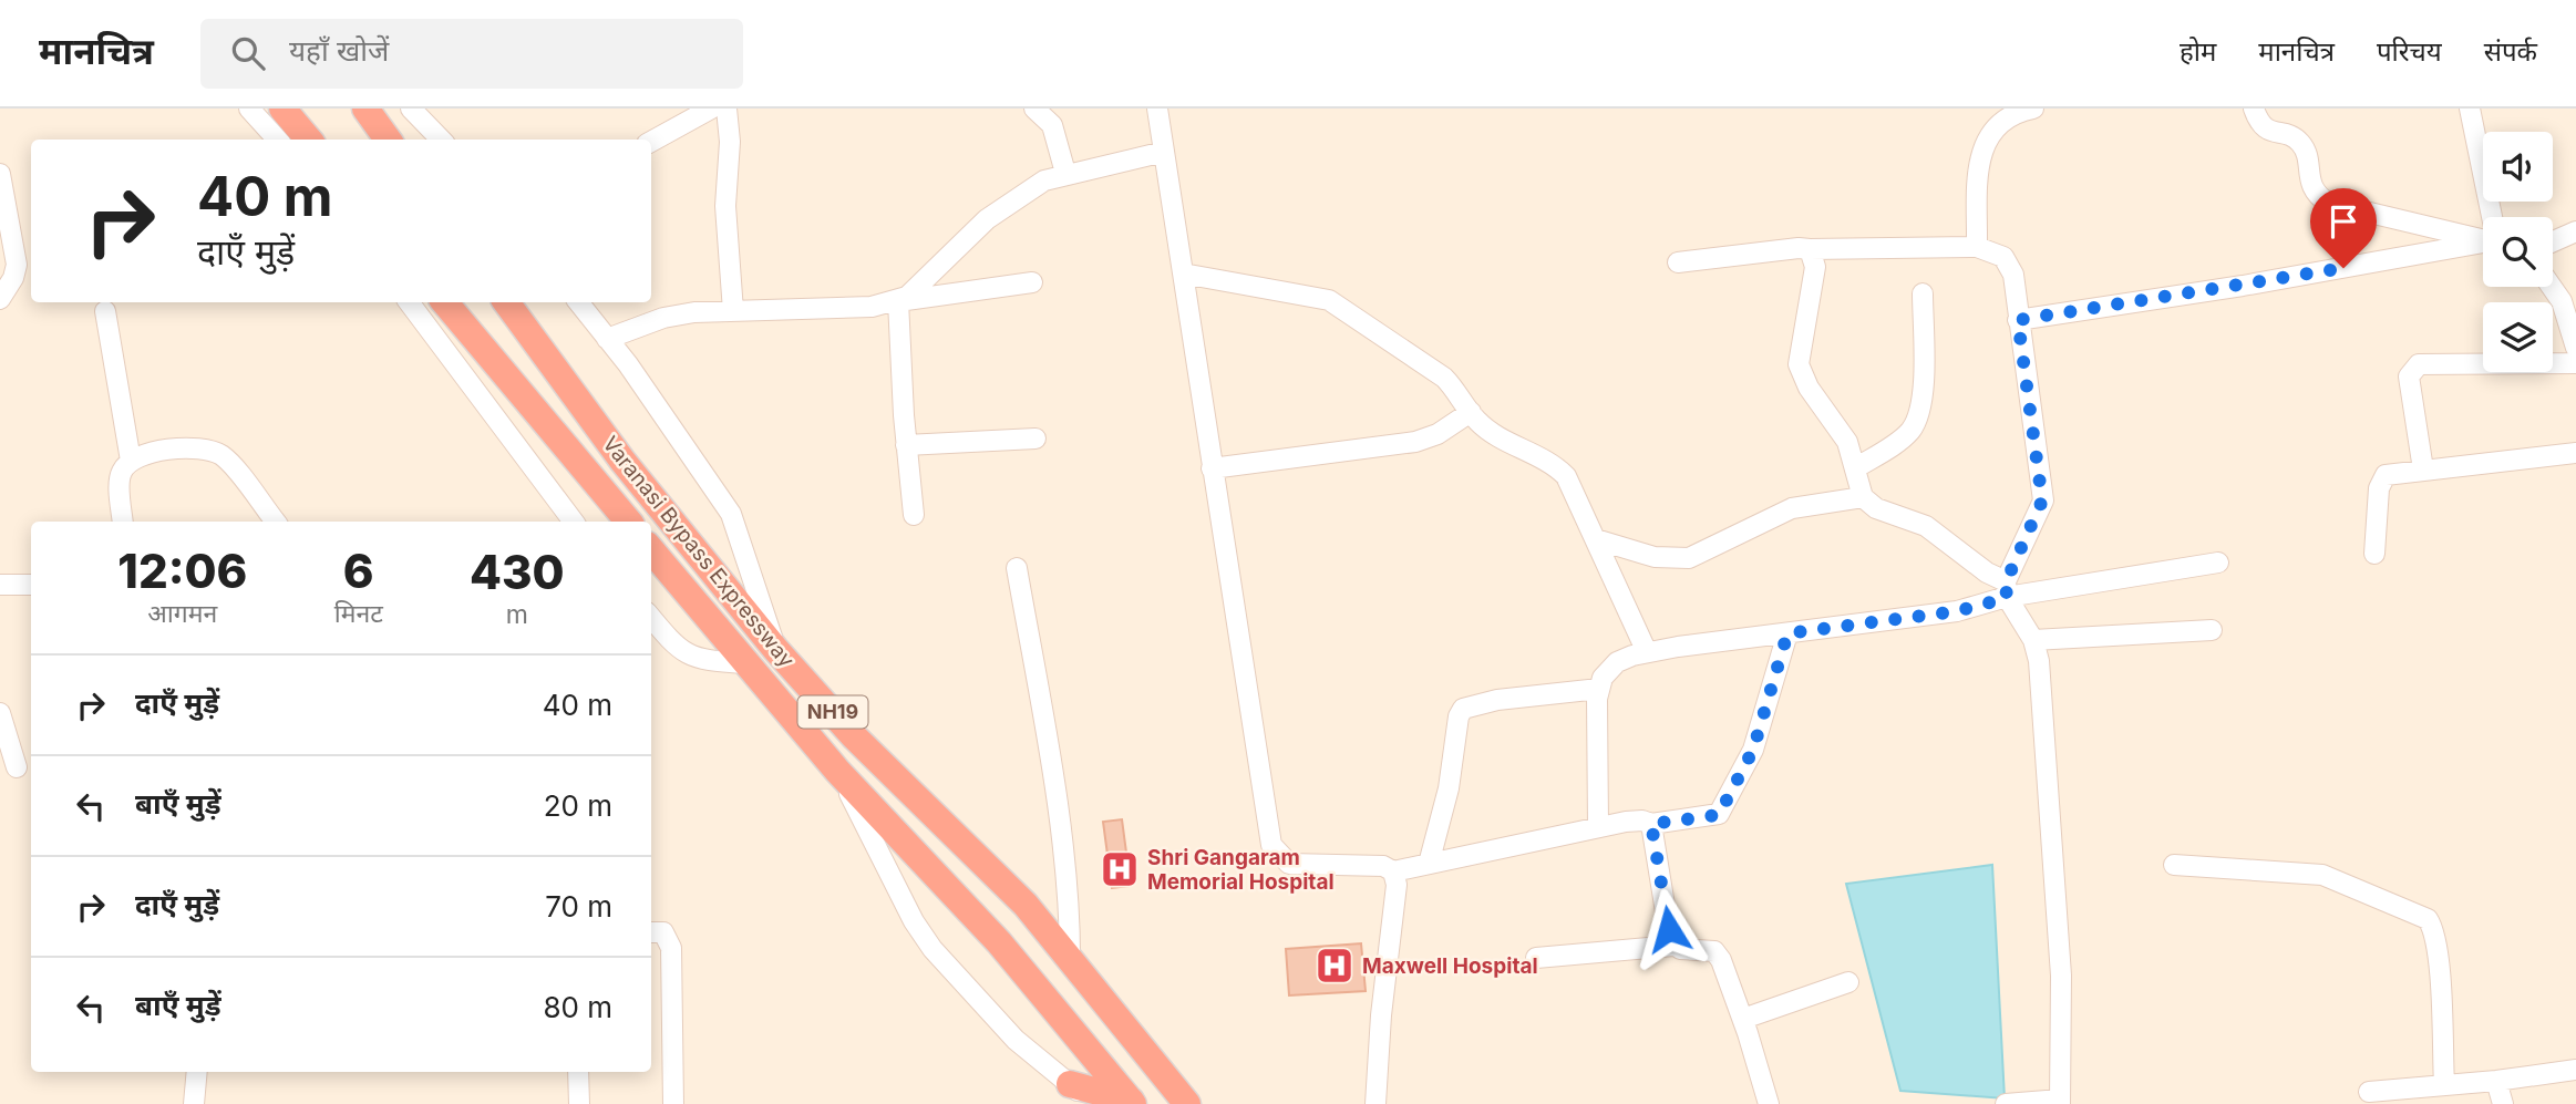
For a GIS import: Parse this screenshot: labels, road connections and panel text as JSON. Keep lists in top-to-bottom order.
{
  "streets": {
    "highway": ["Varanasi Bypass Expressway", "NH19"]
  },
  "places": {
    "hospital": ["Shri Gangaram Memorial Hospital", "Maxwell Hospital"]
  },
  "page": {
    "header": "मानचित्र",
    "search": "यहाँ खोजें",
    "nav": [
      "होम",
      "मानचित्र",
      "परिचय",
      "संपर्क"
    ],
    "turn": ["40 m", "दाएँ मुड़ें"],
    "eta": [
      "12:06",
      "आगमन",
      "6",
      "मिनट",
      "430",
      "m"
    ],
    "list": [
      {
        "name": "दाएँ मुड़ें",
        "value": "40 m"
      },
      {
        "name": "बाएँ मुड़ें",
        "value": "20 m"
      },
      {
        "name": "दाएँ मुड़ें",
        "value": "70 m"
      },
      {
        "name": "बाएँ मुड़ें",
        "value": "80 m"
      }
    ]
  }
}
